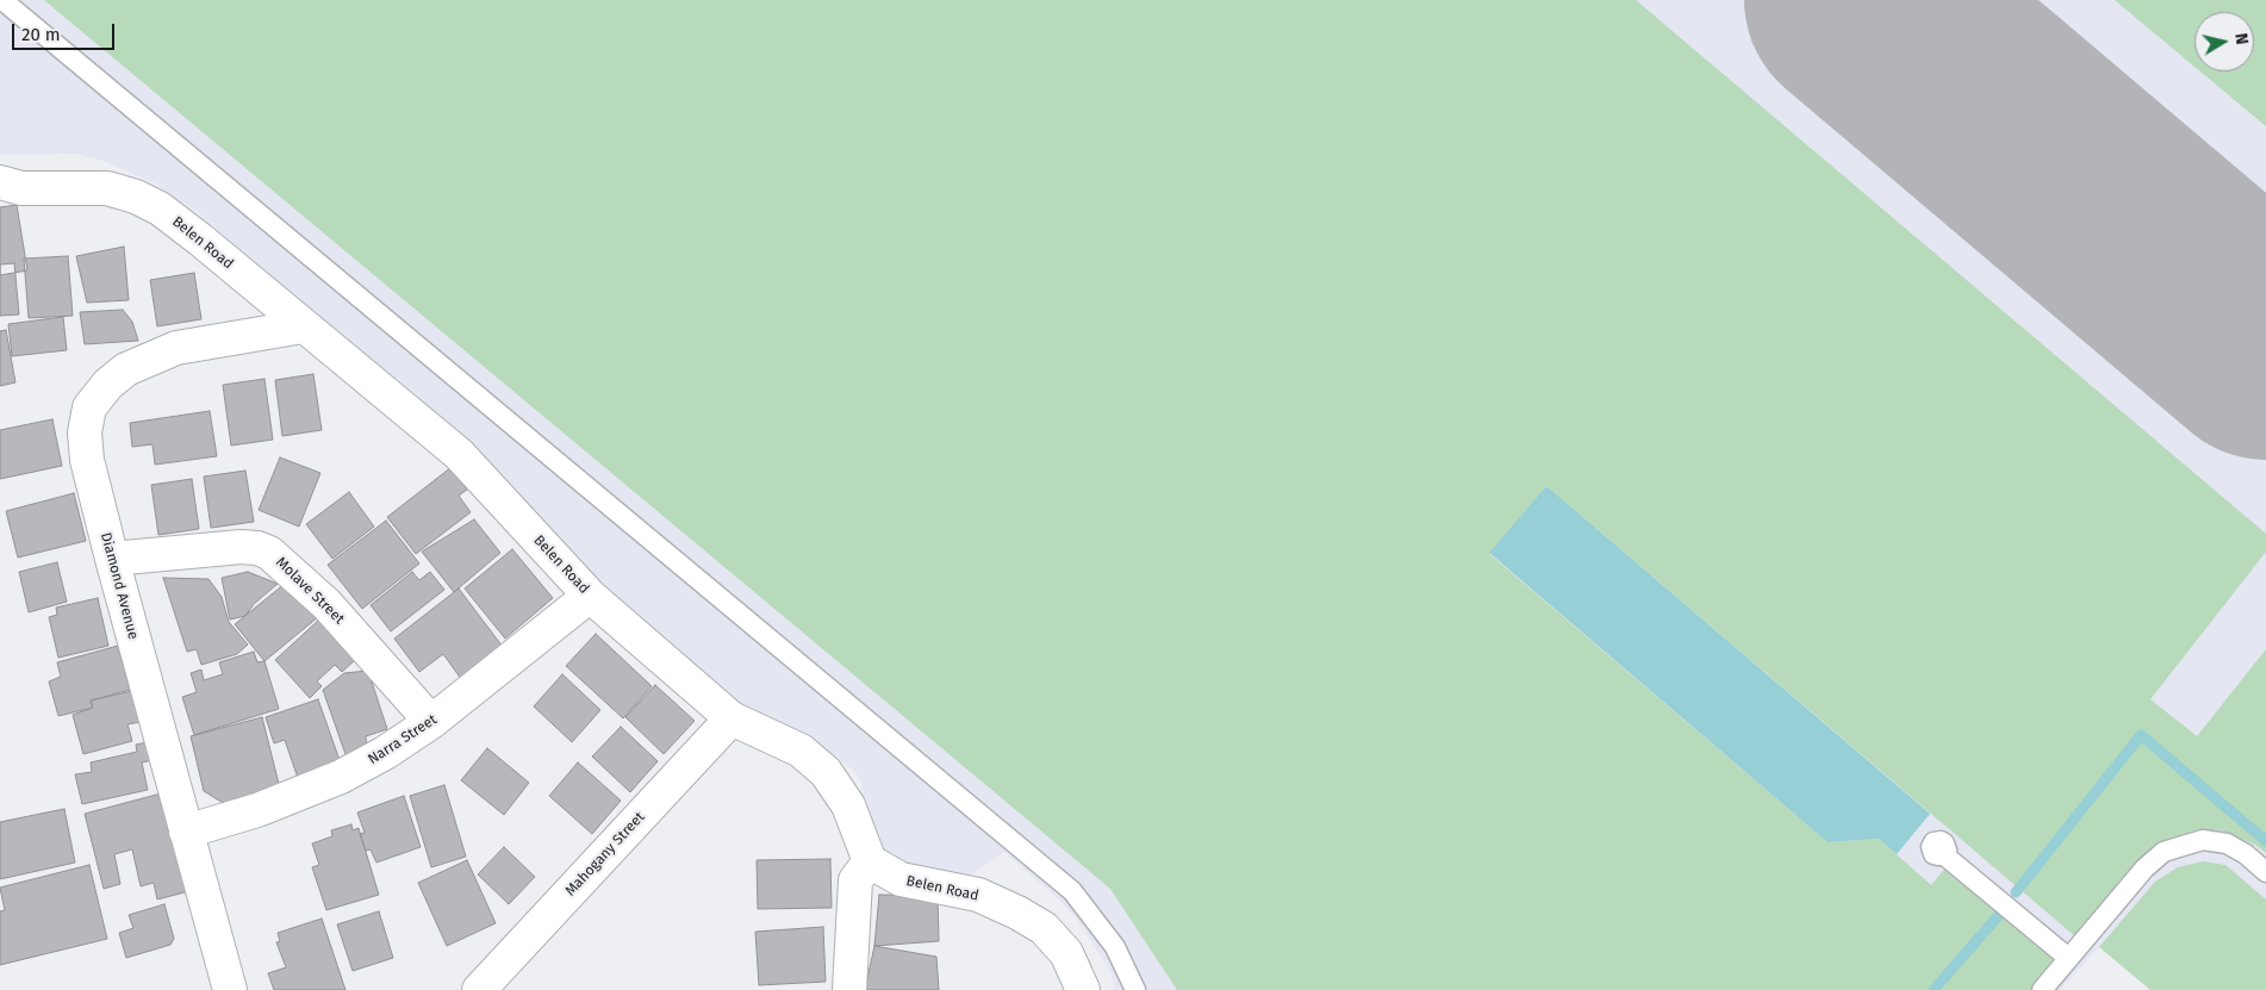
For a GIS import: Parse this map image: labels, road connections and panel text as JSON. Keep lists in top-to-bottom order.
{
  "streets": {
    "street": [
      "Belen Road",
      "Diamond Avenue",
      "Molave Street",
      "Narra Street",
      "Mahogany Street"
    ]
  },
  "crossings": [
    ["Belen Road", "Diamond Avenue"],
    ["Belen Road", "Narra Street"],
    ["Belen Road", "Mahogany Street"],
    ["Diamond Avenue", "Molave Street"],
    ["Diamond Avenue", "Narra Street"],
    ["Molave Street", "Narra Street"]
  ],
  "scale_bar": "20 m",
  "north": "right"
}
